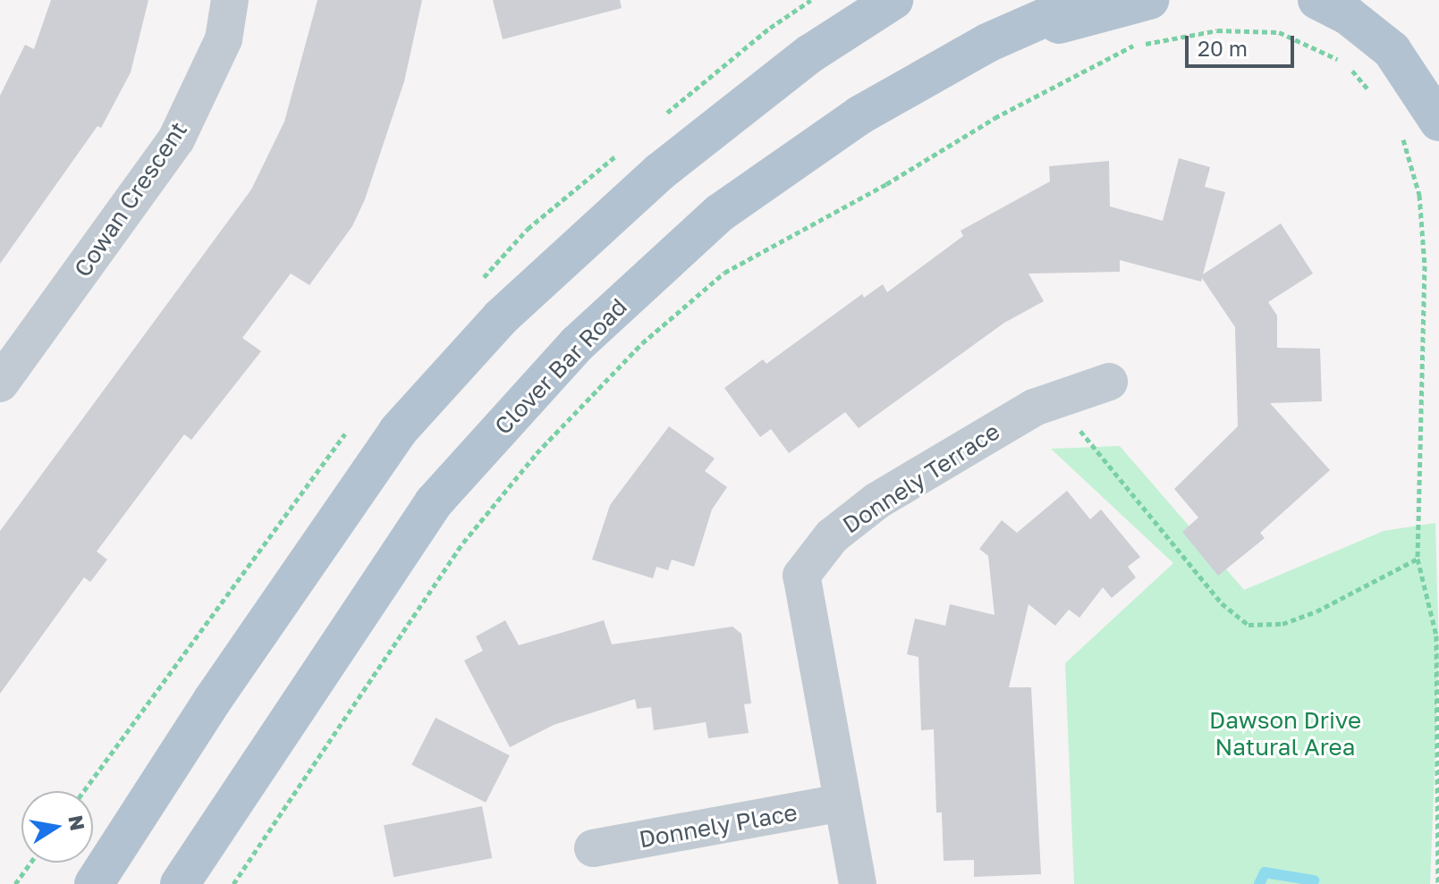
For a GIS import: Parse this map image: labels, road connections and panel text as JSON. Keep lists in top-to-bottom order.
{
  "streets": {
    "main road": ["Clover Bar Road"],
    "street": ["Cowan Crescent", "Donnely Terrace", "Donnely Place"]
  },
  "crossings": [
    ["Donnely Terrace", "Donnely Place"]
  ],
  "parks": ["Dawson Drive Natural Area"],
  "scale_bar": "20 m",
  "north": "right"
}
